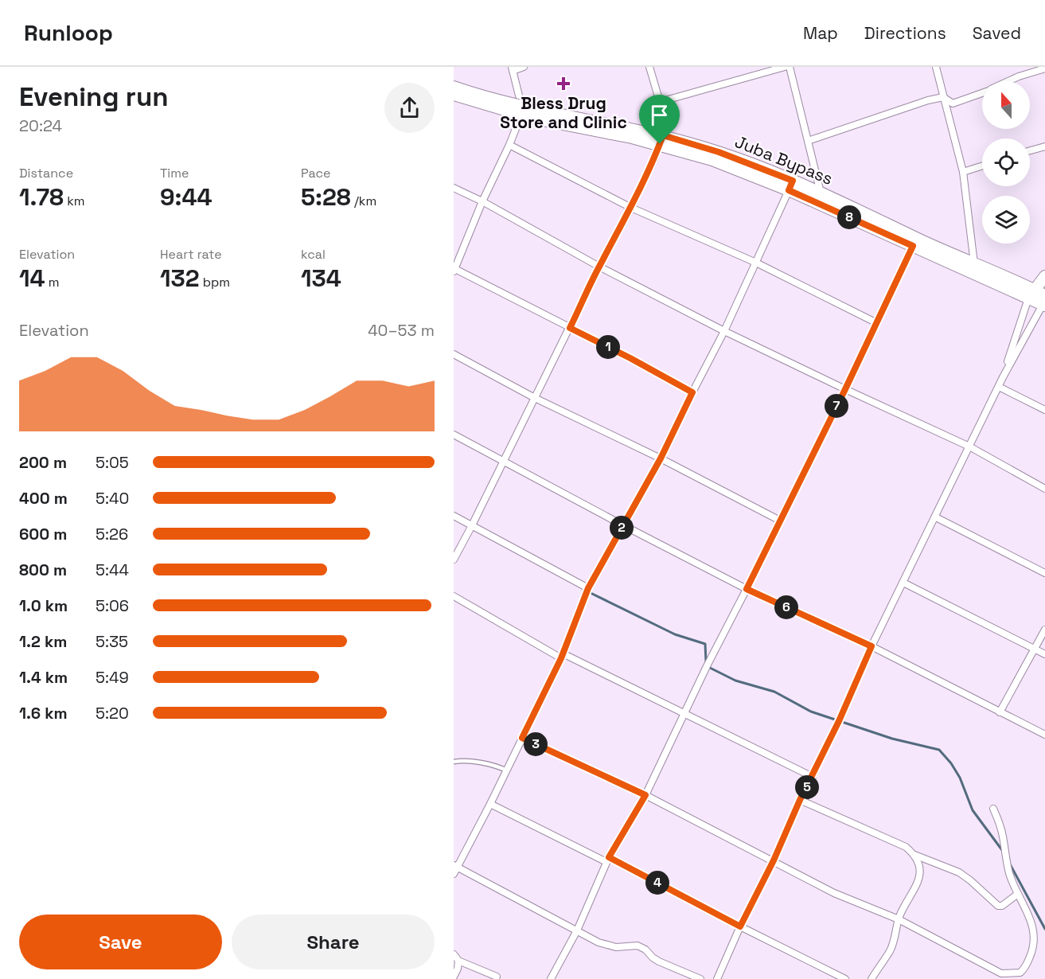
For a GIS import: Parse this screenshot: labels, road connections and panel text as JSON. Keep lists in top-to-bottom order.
{
  "streets": {
    "main road": ["Juba Bypass"]
  },
  "places": {
    "health": ["Bless Drug Store and Clinic"]
  },
  "north": "top",
  "page": {
    "header": "Runloop",
    "nav": ["Map", "Directions", "Saved"],
    "heading": ["Evening run", "20:24"],
    "stats": [
      ["Distance", "1.78 km"],
      ["Time", "9:44"],
      ["Pace", "5:28 /km"],
      ["Elevation", "14 m"],
      ["Heart rate", "132 bpm"],
      ["kcal", "134"]
    ],
    "pins": [
      "8",
      "1",
      "7",
      "2",
      "6",
      "3",
      "5",
      "4"
    ],
    "chart": ["Elevation", "40–53 m"],
    "list": [
      {
        "name": "200 m",
        "note": "5:05"
      },
      {
        "name": "400 m",
        "note": "5:40"
      },
      {
        "name": "600 m",
        "note": "5:26"
      },
      {
        "name": "800 m",
        "note": "5:44"
      },
      {
        "name": "1.0 km",
        "note": "5:06"
      },
      {
        "name": "1.2 km",
        "note": "5:35"
      },
      {
        "name": "1.4 km",
        "note": "5:49"
      },
      {
        "name": "1.6 km",
        "note": "5:20"
      }
    ],
    "buttons": ["Save", "Share"]
  }
}
